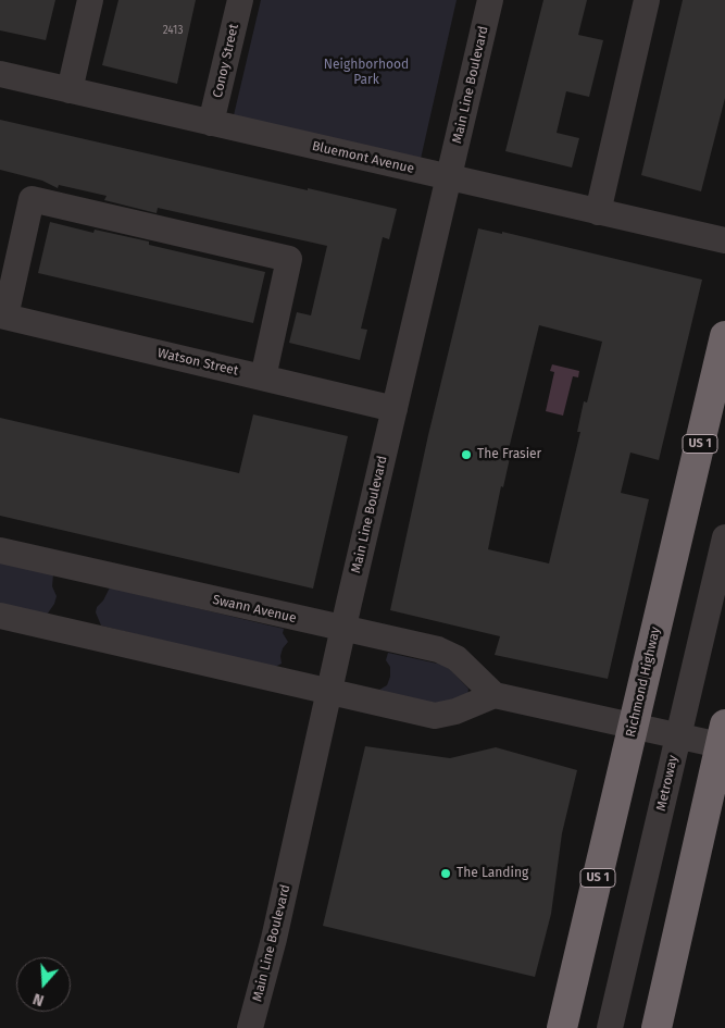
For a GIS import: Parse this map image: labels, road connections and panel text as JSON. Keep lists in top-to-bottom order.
{
  "streets": {
    "highway": ["US 1", "Richmond Highway"],
    "street": [
      "Conoy Street",
      "Main Line Boulevard",
      "Bluemont Avenue",
      "Watson Street",
      "Swann Avenue",
      "Metroway"
    ]
  },
  "crossings": [
    ["Conoy Street", "Bluemont Avenue"],
    ["Main Line Boulevard", "Bluemont Avenue"],
    ["Main Line Boulevard", "Watson Street"],
    ["Main Line Boulevard", "Swann Avenue"]
  ],
  "parks": ["Neighborhood Park"],
  "places": ["The Frasier", "The Landing"],
  "house_numbers": ["2413"],
  "north": "bottom"
}
